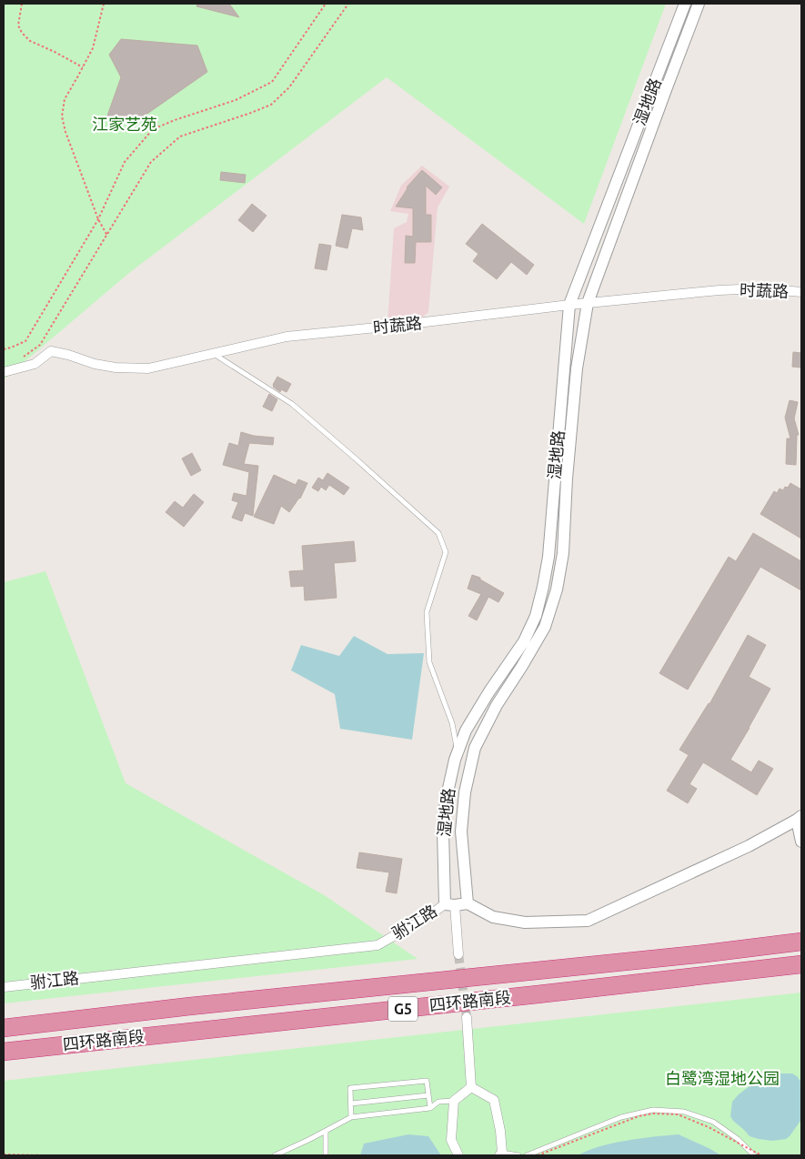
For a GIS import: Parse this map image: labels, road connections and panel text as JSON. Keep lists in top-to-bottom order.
{
  "streets": {
    "highway": ["四环路南段", "G5"],
    "street": ["湿地路", "时蔬路", "驸江路"]
  },
  "crossings": [
    ["湿地路", "时蔬路"],
    ["湿地路", "驸江路"]
  ],
  "parks": ["江家艺苑", "白鹭湾湿地公园"]
}
